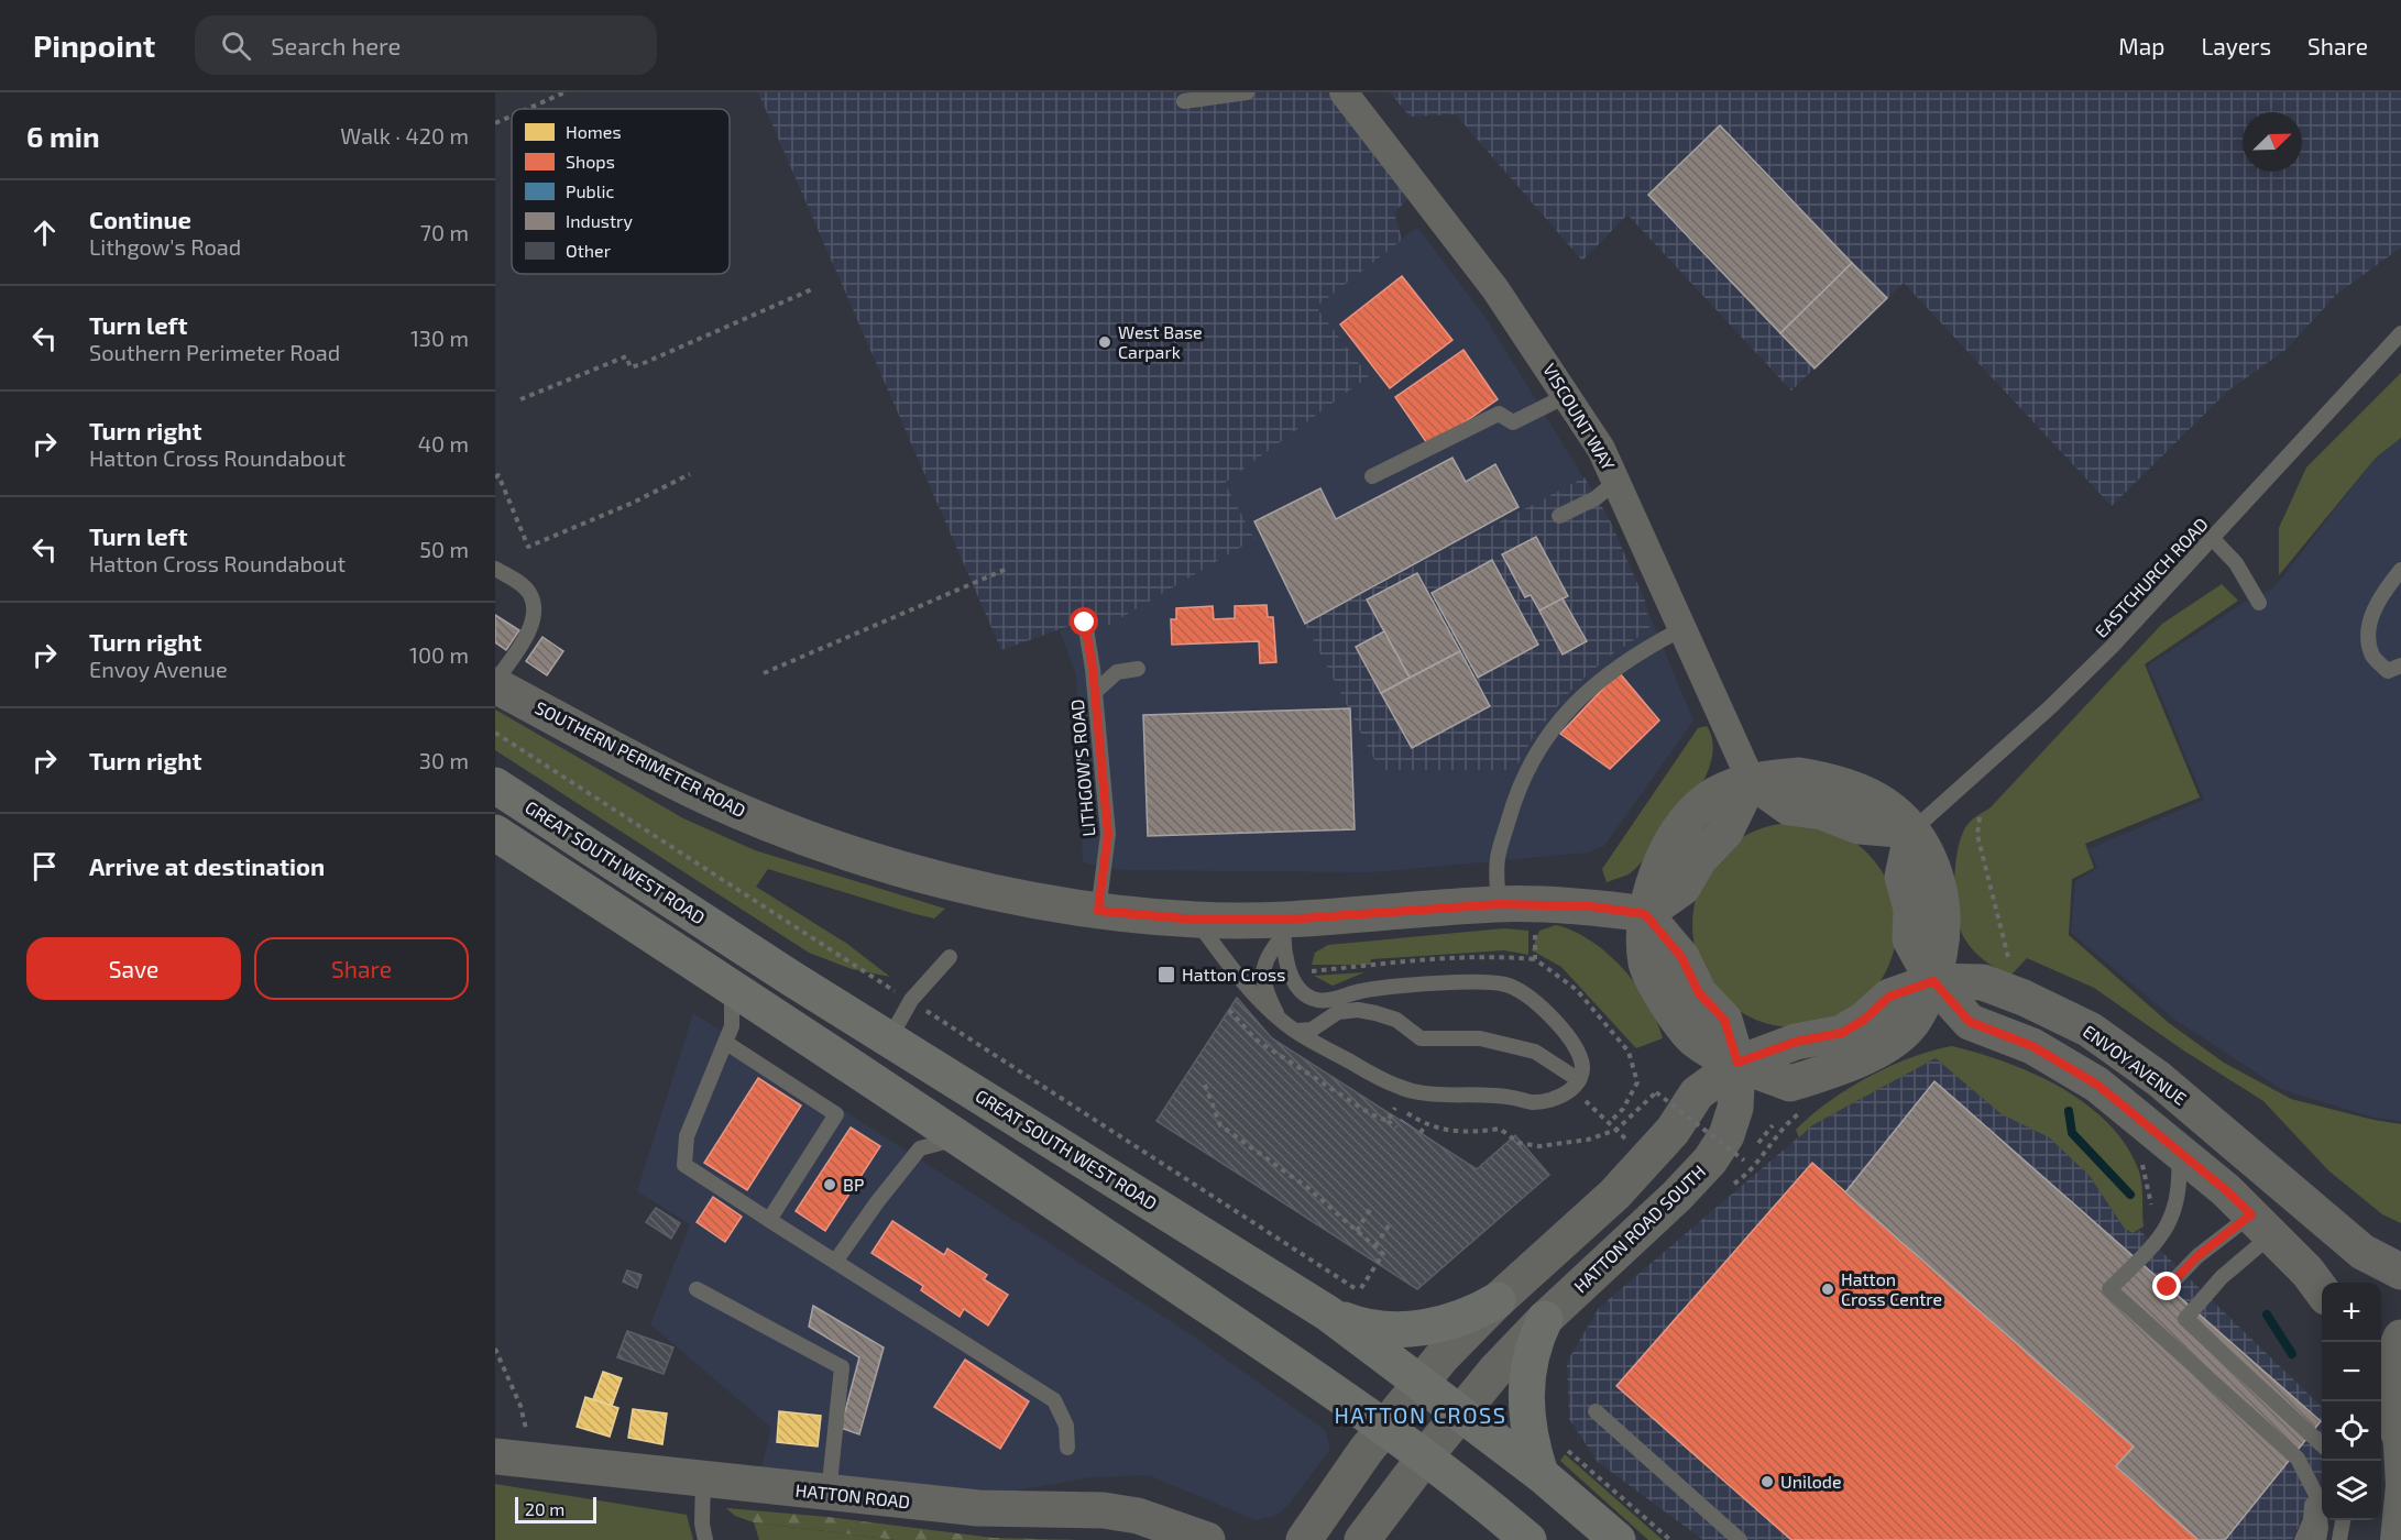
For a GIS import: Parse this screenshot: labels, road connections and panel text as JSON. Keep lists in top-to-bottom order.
{
  "streets": {
    "highway": ["GREAT SOUTH WEST ROAD"],
    "street": [
      "VISCOUNT WAY",
      "SOUTHERN PERIMETER ROAD",
      "ENVOY AVENUE",
      "HATTON ROAD SOUTH",
      "HATTON ROAD"
    ],
    "lane": ["EASTCHURCH ROAD", "LITHGOW'S ROAD"]
  },
  "crossings": [
    ["SOUTHERN PERIMETER ROAD", "LITHGOW'S ROAD"],
    ["SOUTHERN PERIMETER ROAD", "HATTON ROAD SOUTH"],
    ["GREAT SOUTH WEST ROAD", "HATTON ROAD SOUTH"]
  ],
  "districts": ["HATTON CROSS"],
  "places": {
    "other": [
      "West Base Carpark",
      "BP",
      "Hatton Cross Centre",
      "Unilode"
    ],
    "transit": ["Hatton Cross"]
  },
  "legend": [
    "Homes",
    "Shops",
    "Public",
    "Industry",
    "Other"
  ],
  "scale_bar": "20 m",
  "north": "top right",
  "page": {
    "header": "Pinpoint",
    "search": "Search here",
    "nav": ["Map", "Layers", "Share"],
    "heading": ["6 min", "Walk · 420 m"],
    "list": [
      ["Continue", "Lithgow's Road", "70 m"],
      ["Turn left", "Southern Perimeter Road", "130 m"],
      ["Turn right", "Hatton Cross Roundabout", "40 m"],
      ["Turn left", "Hatton Cross Roundabout", "50 m"],
      ["Turn right", "Envoy Avenue", "100 m"],
      ["Turn right", "30 m"],
      "Arrive at destination"
    ],
    "buttons": ["Save", "Share"],
    "map_buttons": ["+", "−"],
    "scale": "20 m"
  }
}
